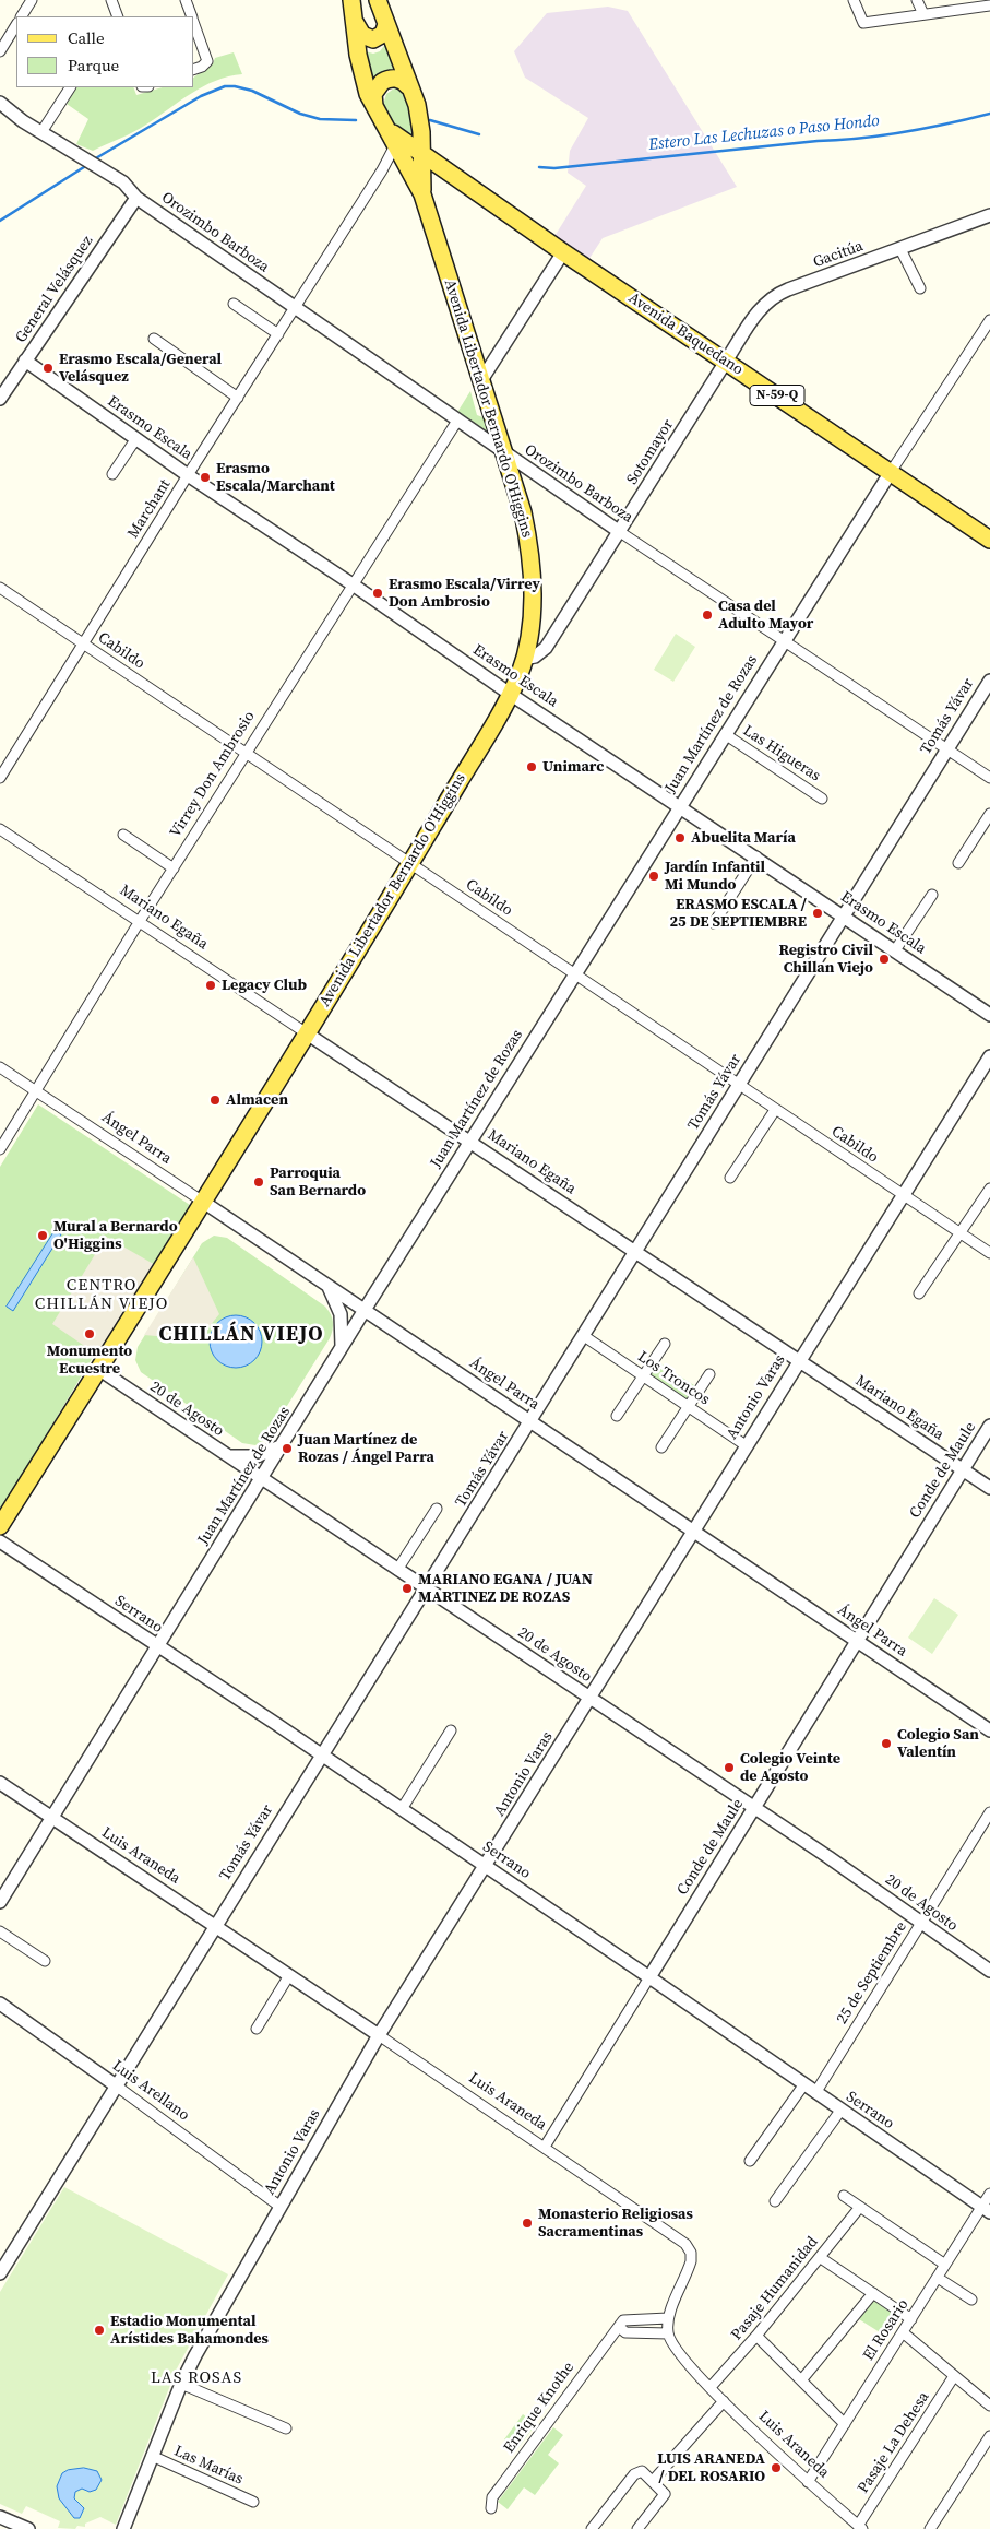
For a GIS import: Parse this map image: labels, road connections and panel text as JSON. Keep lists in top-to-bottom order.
{
  "streets": {
    "main road": ["Avenida Baquedano", "N-59-Q", "Avenida Libertador Bernardo O'Higgins"],
    "street": [
      "Orozimbo Barboza",
      "Gacitúa",
      "General Velásquez",
      "Erasmo Escala",
      "Sotomayor",
      "Marchant",
      "Cabildo",
      "Tomás Yávar",
      "Juan Martínez de Rozas",
      "Las Higueras",
      "Virrey Don Ambrosio",
      "Mariano Egaña",
      "Ángel Parra",
      "Los Troncos",
      "Antonio Varas",
      "20 de Agosto",
      "Conde de Maule",
      "Serrano",
      "Luis Araneda",
      "25 de Septiembre",
      "Luis Arellano",
      "Pasaje Humanidad",
      "El Rosario",
      "Enrique Knothe",
      "Pasaje La Dehesa",
      "Las Marías"
    ]
  },
  "crossings": [
    ["Orozimbo Barboza", "General Velásquez"],
    ["Orozimbo Barboza", "Avenida Libertador Bernardo O'Higgins"],
    ["Orozimbo Barboza", "Sotomayor"],
    ["Orozimbo Barboza", "Marchant"],
    ["Orozimbo Barboza", "Tomás Yávar"],
    ["Orozimbo Barboza", "Juan Martínez de Rozas"],
    ["Orozimbo Barboza", "Virrey Don Ambrosio"],
    ["Gacitúa", "Avenida Baquedano"],
    ["Gacitúa", "Sotomayor"],
    ["General Velásquez", "Erasmo Escala"],
    ["Avenida Baquedano", "Avenida Libertador Bernardo O'Higgins"],
    ["Avenida Baquedano", "Sotomayor"],
    ["Avenida Baquedano", "Juan Martínez de Rozas"],
    ["Avenida Libertador Bernardo O'Higgins", "Erasmo Escala"],
    ["Avenida Libertador Bernardo O'Higgins", "Sotomayor"],
    ["Avenida Libertador Bernardo O'Higgins", "Marchant"],
    ["Avenida Libertador Bernardo O'Higgins", "Cabildo"],
    ["Avenida Libertador Bernardo O'Higgins", "Mariano Egaña"],
    ["Avenida Libertador Bernardo O'Higgins", "Ángel Parra"],
    ["Avenida Libertador Bernardo O'Higgins", "20 de Agosto"],
    ["Erasmo Escala", "Marchant"],
    ["Erasmo Escala", "Tomás Yávar"],
    ["Erasmo Escala", "Juan Martínez de Rozas"],
    ["Erasmo Escala", "Virrey Don Ambrosio"],
    ["Marchant", "Cabildo"],
    ["Cabildo", "Tomás Yávar"],
    ["Cabildo", "Juan Martínez de Rozas"],
    ["Cabildo", "Virrey Don Ambrosio"],
    ["Cabildo", "Antonio Varas"],
    ["Tomás Yávar", "Mariano Egaña"],
    ["Tomás Yávar", "Ángel Parra"],
    ["Tomás Yávar", "Los Troncos"],
    ["Tomás Yávar", "20 de Agosto"],
    ["Tomás Yávar", "Serrano"],
    ["Tomás Yávar", "Luis Araneda"],
    ["Tomás Yávar", "Luis Arellano"],
    ["Juan Martínez de Rozas", "Las Higueras"],
    ["Juan Martínez de Rozas", "Mariano Egaña"],
    ["Juan Martínez de Rozas", "Ángel Parra"],
    ["Juan Martínez de Rozas", "20 de Agosto"],
    ["Juan Martínez de Rozas", "Serrano"],
    ["Juan Martínez de Rozas", "Luis Araneda"],
    ["Virrey Don Ambrosio", "Mariano Egaña"],
    ["Virrey Don Ambrosio", "Ángel Parra"],
    ["Mariano Egaña", "Antonio Varas"],
    ["Mariano Egaña", "Conde de Maule"],
    ["Ángel Parra", "Antonio Varas"],
    ["Ángel Parra", "Conde de Maule"],
    ["Los Troncos", "Antonio Varas"],
    ["Antonio Varas", "20 de Agosto"],
    ["Antonio Varas", "Serrano"],
    ["Antonio Varas", "Luis Araneda"],
    ["Antonio Varas", "Luis Arellano"],
    ["Antonio Varas", "Las Marías"],
    ["20 de Agosto", "Conde de Maule"],
    ["20 de Agosto", "25 de Septiembre"],
    ["Conde de Maule", "Serrano"],
    ["Conde de Maule", "Luis Araneda"],
    ["Serrano", "25 de Septiembre"],
    ["Serrano", "El Rosario"],
    ["Luis Araneda", "Pasaje Humanidad"],
    ["Luis Araneda", "El Rosario"],
    ["Luis Araneda", "Pasaje La Dehesa"]
  ],
  "districts": ["CENTRO CHILLÁN VIEJO", "CHILLÁN VIEJO", "LAS ROSAS"],
  "water": ["Estero Las Lechuzas o Paso Hondo"],
  "places": [
    "Erasmo Escala/General Velásquez",
    "Erasmo Escala/Marchant",
    "Erasmo Escala/Virrey Don Ambrosio",
    "Casa del Adulto Mayor",
    "Unimarc",
    "Abuelita María",
    "Jardín Infantil Mi Mundo",
    "ERASMO ESCALA / 25 DE SEPTIEMBRE",
    "Registro Civil Chillan Viejo",
    "Legacy Club",
    "Almacen",
    "Parroquia San Bernardo",
    "Mural a Bernardo O'Higgins",
    "Monumento Ecuestre",
    "Juan Martínez de Rozas / Ángel Parra",
    "MARIANO EGANA / JUAN MARTINEZ DE ROZAS",
    "Colegio San Valentín",
    "Colegio Veinte de Agosto",
    "Monasterio Religiosas Sacramentinas",
    "Estadio Monumental Arístides Bahamondes",
    "LUIS ARANEDA / DEL ROSARIO"
  ],
  "legend": ["Calle", "Parque"]
}
